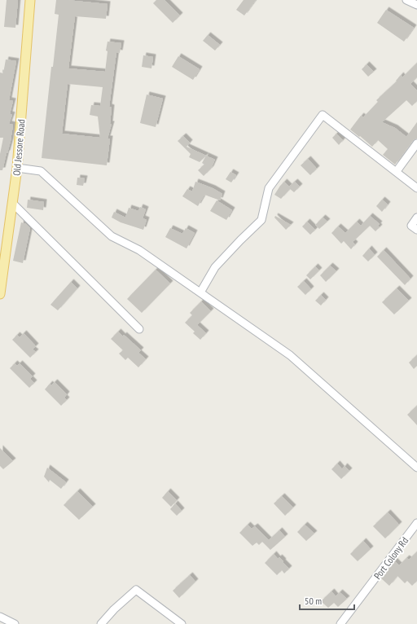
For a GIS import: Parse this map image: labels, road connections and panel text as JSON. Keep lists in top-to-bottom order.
{
  "streets": {
    "main road": ["Old Jessore Road"],
    "street": ["Port Colony Rd"]
  },
  "scale_bar": "50 m"
}
